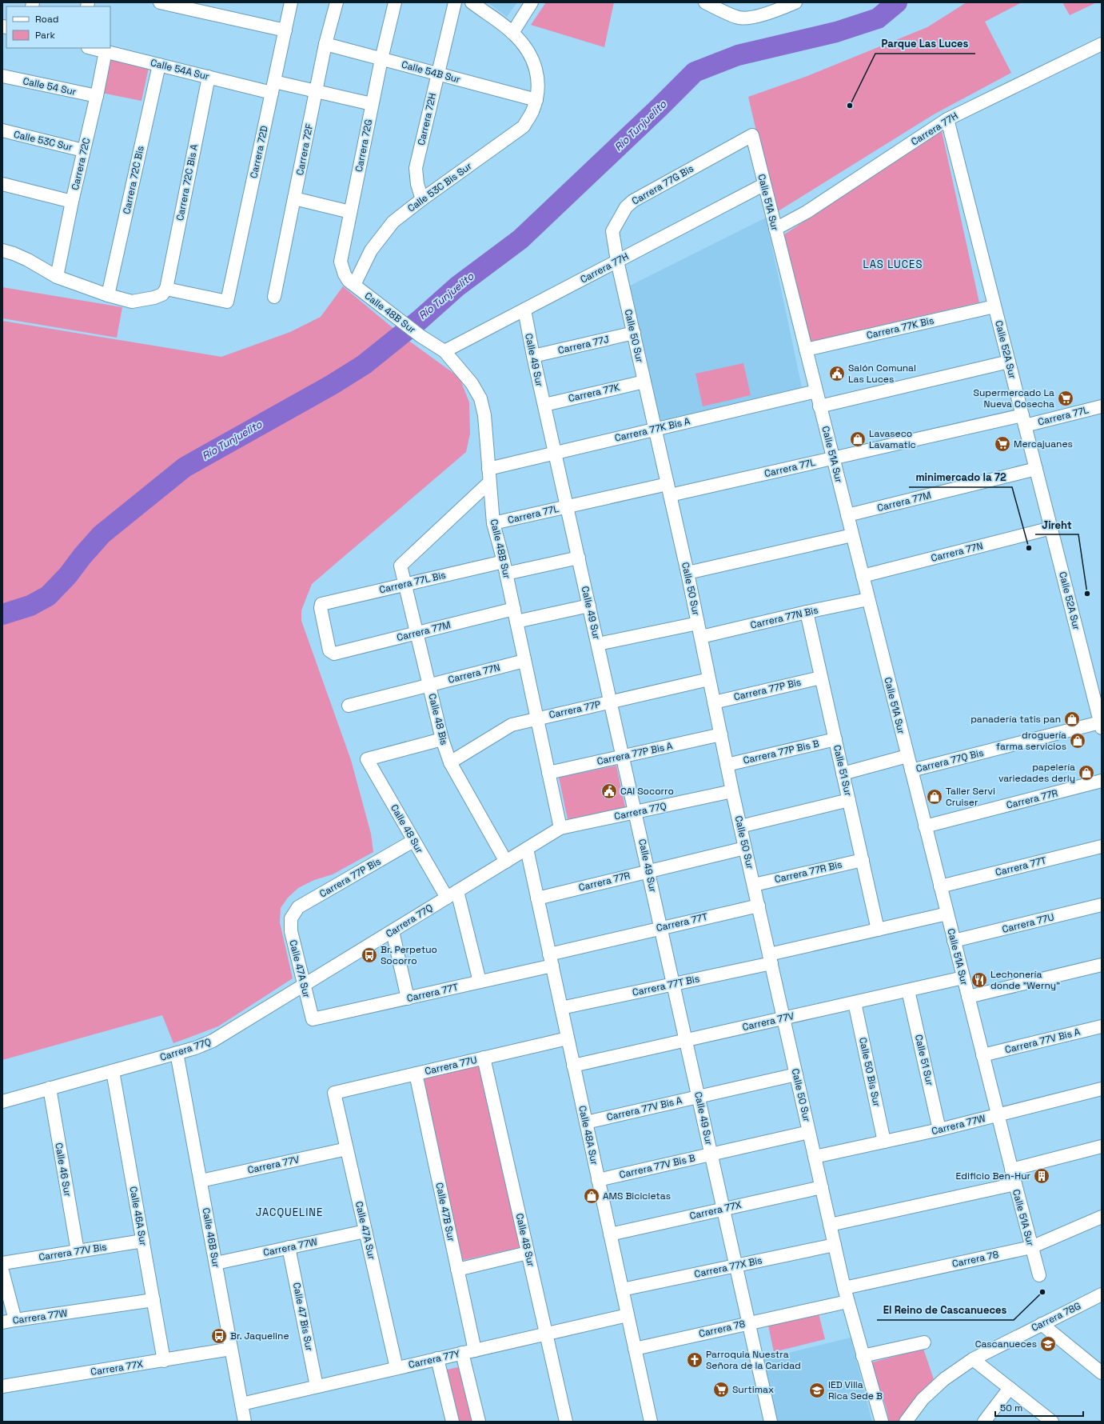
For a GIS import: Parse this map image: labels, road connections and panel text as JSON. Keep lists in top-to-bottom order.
{
  "streets": {
    "street": [
      "Calle 54A Sur",
      "Calle 54B Sur",
      "Calle 54 Sur",
      "Carrera 72H",
      "Carrera 77H",
      "Calle 53C Sur",
      "Carrera 72G",
      "Carrera 72F",
      "Carrera 72D",
      "Carrera 72C",
      "Carrera 72C Bis",
      "Carrera 72C Bis A",
      "Carrera 77G Bis",
      "Calle 53C Bis Sur",
      "Calle 51A Sur",
      "Calle 48B Sur",
      "Carrera 77K Bis",
      "Calle 50 Sur",
      "Carrera 77J",
      "Calle 52A Sur",
      "Calle 49 Sur",
      "Carrera 77K",
      "Carrera 77L",
      "Carrera 77K Bis A",
      "Carrera 77M",
      "Carrera 77N",
      "Carrera 77L Bis",
      "Carrera 77N Bis",
      "Carrera 77P Bis",
      "Carrera 77P",
      "Calle 48 Bis",
      "Carrera 77P Bis B",
      "Carrera 77P Bis A",
      "Carrera 77Q Bis",
      "Calle 51 Sur",
      "Carrera 77R",
      "Carrera 77Q",
      "Calle 48 Sur",
      "Carrera 77T",
      "Carrera 77R Bis",
      "Carrera 77U",
      "Calle 47A Sur",
      "Carrera 77T Bis",
      "Carrera 77V",
      "Carrera 77V Bis A",
      "Calle 50 Bis Sur",
      "Carrera 77W",
      "Calle 48A Sur",
      "Carrera 77V Bis B",
      "Calle 46 Sur",
      "Carrera 77X",
      "Calle 47B Sur",
      "Calle 46A Sur",
      "Calle 46B Sur",
      "Carrera 77V Bis",
      "Carrera 78",
      "Carrera 77X Bis",
      "Calle 47 Bis Sur",
      "Carrera 78G",
      "Carrera 77Y"
    ]
  },
  "crossings": [
    ["Calle 54A Sur", "Carrera 72G"],
    ["Calle 54A Sur", "Carrera 72F"],
    ["Calle 54A Sur", "Carrera 72D"],
    ["Calle 54A Sur", "Carrera 72C"],
    ["Calle 54A Sur", "Carrera 72C Bis"],
    ["Calle 54A Sur", "Carrera 72C Bis A"],
    ["Calle 54B Sur", "Carrera 72H"],
    ["Calle 54B Sur", "Carrera 72G"],
    ["Calle 54B Sur", "Carrera 72F"],
    ["Calle 54B Sur", "Calle 53C Bis Sur"],
    ["Calle 54 Sur", "Carrera 72C"],
    ["Carrera 72H", "Calle 53C Bis Sur"],
    ["Carrera 77H", "Carrera 77G Bis"],
    ["Carrera 77H", "Calle 51A Sur"],
    ["Carrera 77H", "Calle 48B Sur"],
    ["Carrera 77H", "Calle 50 Sur"],
    ["Carrera 77H", "Calle 52A Sur"],
    ["Carrera 77H", "Calle 49 Sur"],
    ["Calle 53C Sur", "Carrera 72C"],
    ["Carrera 72G", "Calle 53C Bis Sur"],
    ["Carrera 72G", "Calle 48B Sur"],
    ["Carrera 72D", "Carrera 72C Bis A"],
    ["Carrera 77G Bis", "Calle 51A Sur"],
    ["Carrera 77G Bis", "Calle 50 Sur"],
    ["Calle 53C Bis Sur", "Calle 48B Sur"],
    ["Calle 51A Sur", "Carrera 77K Bis"],
    ["Calle 51A Sur", "Carrera 77L"],
    ["Calle 51A Sur", "Carrera 77K Bis A"],
    ["Calle 51A Sur", "Carrera 77M"],
    ["Calle 51A Sur", "Carrera 77N"],
    ["Calle 51A Sur", "Carrera 77N Bis"],
    ["Calle 51A Sur", "Carrera 77Q Bis"],
    ["Calle 51A Sur", "Carrera 77R"],
    ["Calle 51A Sur", "Carrera 77T"],
    ["Calle 51A Sur", "Carrera 77U"],
    ["Calle 51A Sur", "Carrera 77T Bis"],
    ["Calle 51A Sur", "Carrera 77V"],
    ["Calle 51A Sur", "Carrera 77V Bis A"],
    ["Calle 51A Sur", "Carrera 77W"],
    ["Calle 51A Sur", "Carrera 78"],
    ["Calle 48B Sur", "Carrera 77L"],
    ["Calle 48B Sur", "Carrera 77K Bis A"],
    ["Calle 48B Sur", "Carrera 77M"],
    ["Calle 48B Sur", "Carrera 77N"],
    ["Calle 48B Sur", "Carrera 77L Bis"],
    ["Calle 48B Sur", "Carrera 77P"],
    ["Calle 48B Sur", "Calle 48 Bis"],
    ["Calle 48B Sur", "Carrera 77P Bis A"],
    ["Calle 48B Sur", "Carrera 77Q"],
    ["Carrera 77K Bis", "Calle 52A Sur"],
    ["Calle 50 Sur", "Carrera 77J"],
    ["Calle 50 Sur", "Carrera 77K"],
    ["Calle 50 Sur", "Carrera 77L"],
    ["Calle 50 Sur", "Carrera 77K Bis A"],
    ["Calle 50 Sur", "Carrera 77N Bis"],
    ["Calle 50 Sur", "Carrera 77P Bis"],
    ["Calle 50 Sur", "Carrera 77P"],
    ["Calle 50 Sur", "Carrera 77P Bis B"],
    ["Calle 50 Sur", "Carrera 77P Bis A"],
    ["Calle 50 Sur", "Carrera 77R"],
    ["Calle 50 Sur", "Carrera 77Q"],
    ["Calle 50 Sur", "Carrera 77T"],
    ["Calle 50 Sur", "Carrera 77R Bis"],
    ["Calle 50 Sur", "Carrera 77T Bis"],
    ["Calle 50 Sur", "Carrera 77V"],
    ["Calle 50 Sur", "Carrera 77V Bis A"],
    ["Calle 50 Sur", "Carrera 77W"],
    ["Calle 50 Sur", "Carrera 77V Bis B"],
    ["Calle 50 Sur", "Carrera 77X"],
    ["Calle 50 Sur", "Carrera 78"],
    ["Calle 50 Sur", "Carrera 77X Bis"],
    ["Carrera 77J", "Calle 49 Sur"],
    ["Calle 52A Sur", "Carrera 77L"],
    ["Calle 52A Sur", "Carrera 77M"],
    ["Calle 52A Sur", "Carrera 77N"],
    ["Calle 52A Sur", "Carrera 77Q Bis"],
    ["Calle 49 Sur", "Carrera 77K"],
    ["Calle 49 Sur", "Carrera 77L"],
    ["Calle 49 Sur", "Carrera 77K Bis A"],
    ["Calle 49 Sur", "Carrera 77M"],
    ["Calle 49 Sur", "Carrera 77L Bis"],
    ["Calle 49 Sur", "Carrera 77P"],
    ["Calle 49 Sur", "Carrera 77P Bis A"],
    ["Calle 49 Sur", "Carrera 77R"],
    ["Calle 49 Sur", "Carrera 77Q"],
    ["Calle 49 Sur", "Carrera 77T"],
    ["Calle 49 Sur", "Carrera 77T Bis"],
    ["Calle 49 Sur", "Carrera 77V"],
    ["Calle 49 Sur", "Carrera 77V Bis A"],
    ["Calle 49 Sur", "Carrera 77V Bis B"],
    ["Calle 49 Sur", "Carrera 77X"],
    ["Calle 49 Sur", "Carrera 78"],
    ["Calle 49 Sur", "Carrera 77X Bis"],
    ["Carrera 77M", "Carrera 77L Bis"],
    ["Carrera 77M", "Calle 48 Bis"],
    ["Carrera 77N", "Calle 48 Bis"],
    ["Carrera 77L Bis", "Calle 48 Bis"],
    ["Carrera 77N Bis", "Calle 51 Sur"],
    ["Carrera 77P Bis", "Calle 51 Sur"],
    ["Carrera 77P Bis", "Calle 48 Sur"],
    ["Carrera 77P Bis", "Calle 47A Sur"],
    ["Carrera 77P", "Calle 48 Bis"],
    ["Calle 48 Bis", "Carrera 77Q"],
    ["Calle 48 Bis", "Calle 48 Sur"],
    ["Carrera 77P Bis B", "Calle 51 Sur"],
    ["Calle 51 Sur", "Carrera 77R Bis"],
    ["Calle 51 Sur", "Carrera 77T Bis"],
    ["Calle 51 Sur", "Carrera 77V"],
    ["Calle 51 Sur", "Carrera 77W"],
    ["Carrera 77R", "Calle 48A Sur"],
    ["Carrera 77Q", "Calle 48 Sur"],
    ["Carrera 77Q", "Calle 47A Sur"],
    ["Carrera 77Q", "Calle 48A Sur"],
    ["Carrera 77Q", "Calle 46 Sur"],
    ["Carrera 77Q", "Calle 46A Sur"],
    ["Carrera 77Q", "Calle 46B Sur"],
    ["Calle 48 Sur", "Carrera 77T"],
    ["Calle 48 Sur", "Carrera 77U"],
    ["Calle 48 Sur", "Carrera 77Y"],
    ["Carrera 77T", "Calle 47A Sur"],
    ["Carrera 77T", "Calle 48A Sur"],
    ["Carrera 77U", "Calle 47A Sur"],
    ["Carrera 77U", "Calle 48A Sur"],
    ["Carrera 77U", "Calle 47B Sur"],
    ["Calle 47A Sur", "Carrera 77V"],
    ["Calle 47A Sur", "Carrera 77W"],
    ["Calle 47A Sur", "Carrera 77Y"],
    ["Carrera 77T Bis", "Calle 48A Sur"],
    ["Carrera 77V", "Calle 50 Bis Sur"],
    ["Carrera 77V", "Calle 48A Sur"],
    ["Carrera 77V", "Calle 46B Sur"],
    ["Carrera 77V Bis A", "Calle 48A Sur"],
    ["Calle 50 Bis Sur", "Carrera 77W"],
    ["Carrera 77W", "Calle 46A Sur"],
    ["Carrera 77W", "Calle 46B Sur"],
    ["Carrera 77W", "Calle 47 Bis Sur"],
    ["Calle 48A Sur", "Carrera 77V Bis B"],
    ["Calle 48A Sur", "Carrera 77X"],
    ["Calle 48A Sur", "Carrera 78"],
    ["Calle 48A Sur", "Carrera 77X Bis"],
    ["Calle 48A Sur", "Carrera 77Y"],
    ["Calle 46 Sur", "Carrera 77V Bis"],
    ["Carrera 77X", "Calle 46A Sur"],
    ["Carrera 77X", "Calle 46B Sur"],
    ["Calle 47B Sur", "Carrera 77Y"],
    ["Calle 46A Sur", "Carrera 77V Bis"],
    ["Calle 46B Sur", "Carrera 77Y"],
    ["Calle 47 Bis Sur", "Carrera 77Y"]
  ],
  "districts": ["LAS LUCES", "JACQUELINE"],
  "water": ["Río Tunjuelito"],
  "places": {
    "other": [
      "Parque Las Luces",
      "minimercado la 72",
      "Jireht",
      "El Reino de Cascanueces"
    ],
    "public building": ["Salón Comunal Las Luces", "CAI Socorro"],
    "supermarket": ["Supermercado La Nueva Cosecha", "Mercajuanes", "Surtimax"],
    "shop": [
      "Lavaseco Lavamatic",
      "panadería tatis pan",
      "droguería farma servicios",
      "papelería variedades derly",
      "Taller Servi Cruiser",
      "AMS Bicicletas"
    ],
    "bus stop": ["Br. Perpetuo Socorro", "Br. Jaqueline"],
    "restaurant": ["Lechonería donde \"Werny\""],
    "building": ["Edificio Ben-Hur"],
    "school or university": ["Cascanueces", "IED Villa Rica Sede B"],
    "church": ["Parroquia Nuestra Señora de la Caridad"]
  },
  "legend": ["Road", "Park"],
  "scale_bar": "50 m"
}
